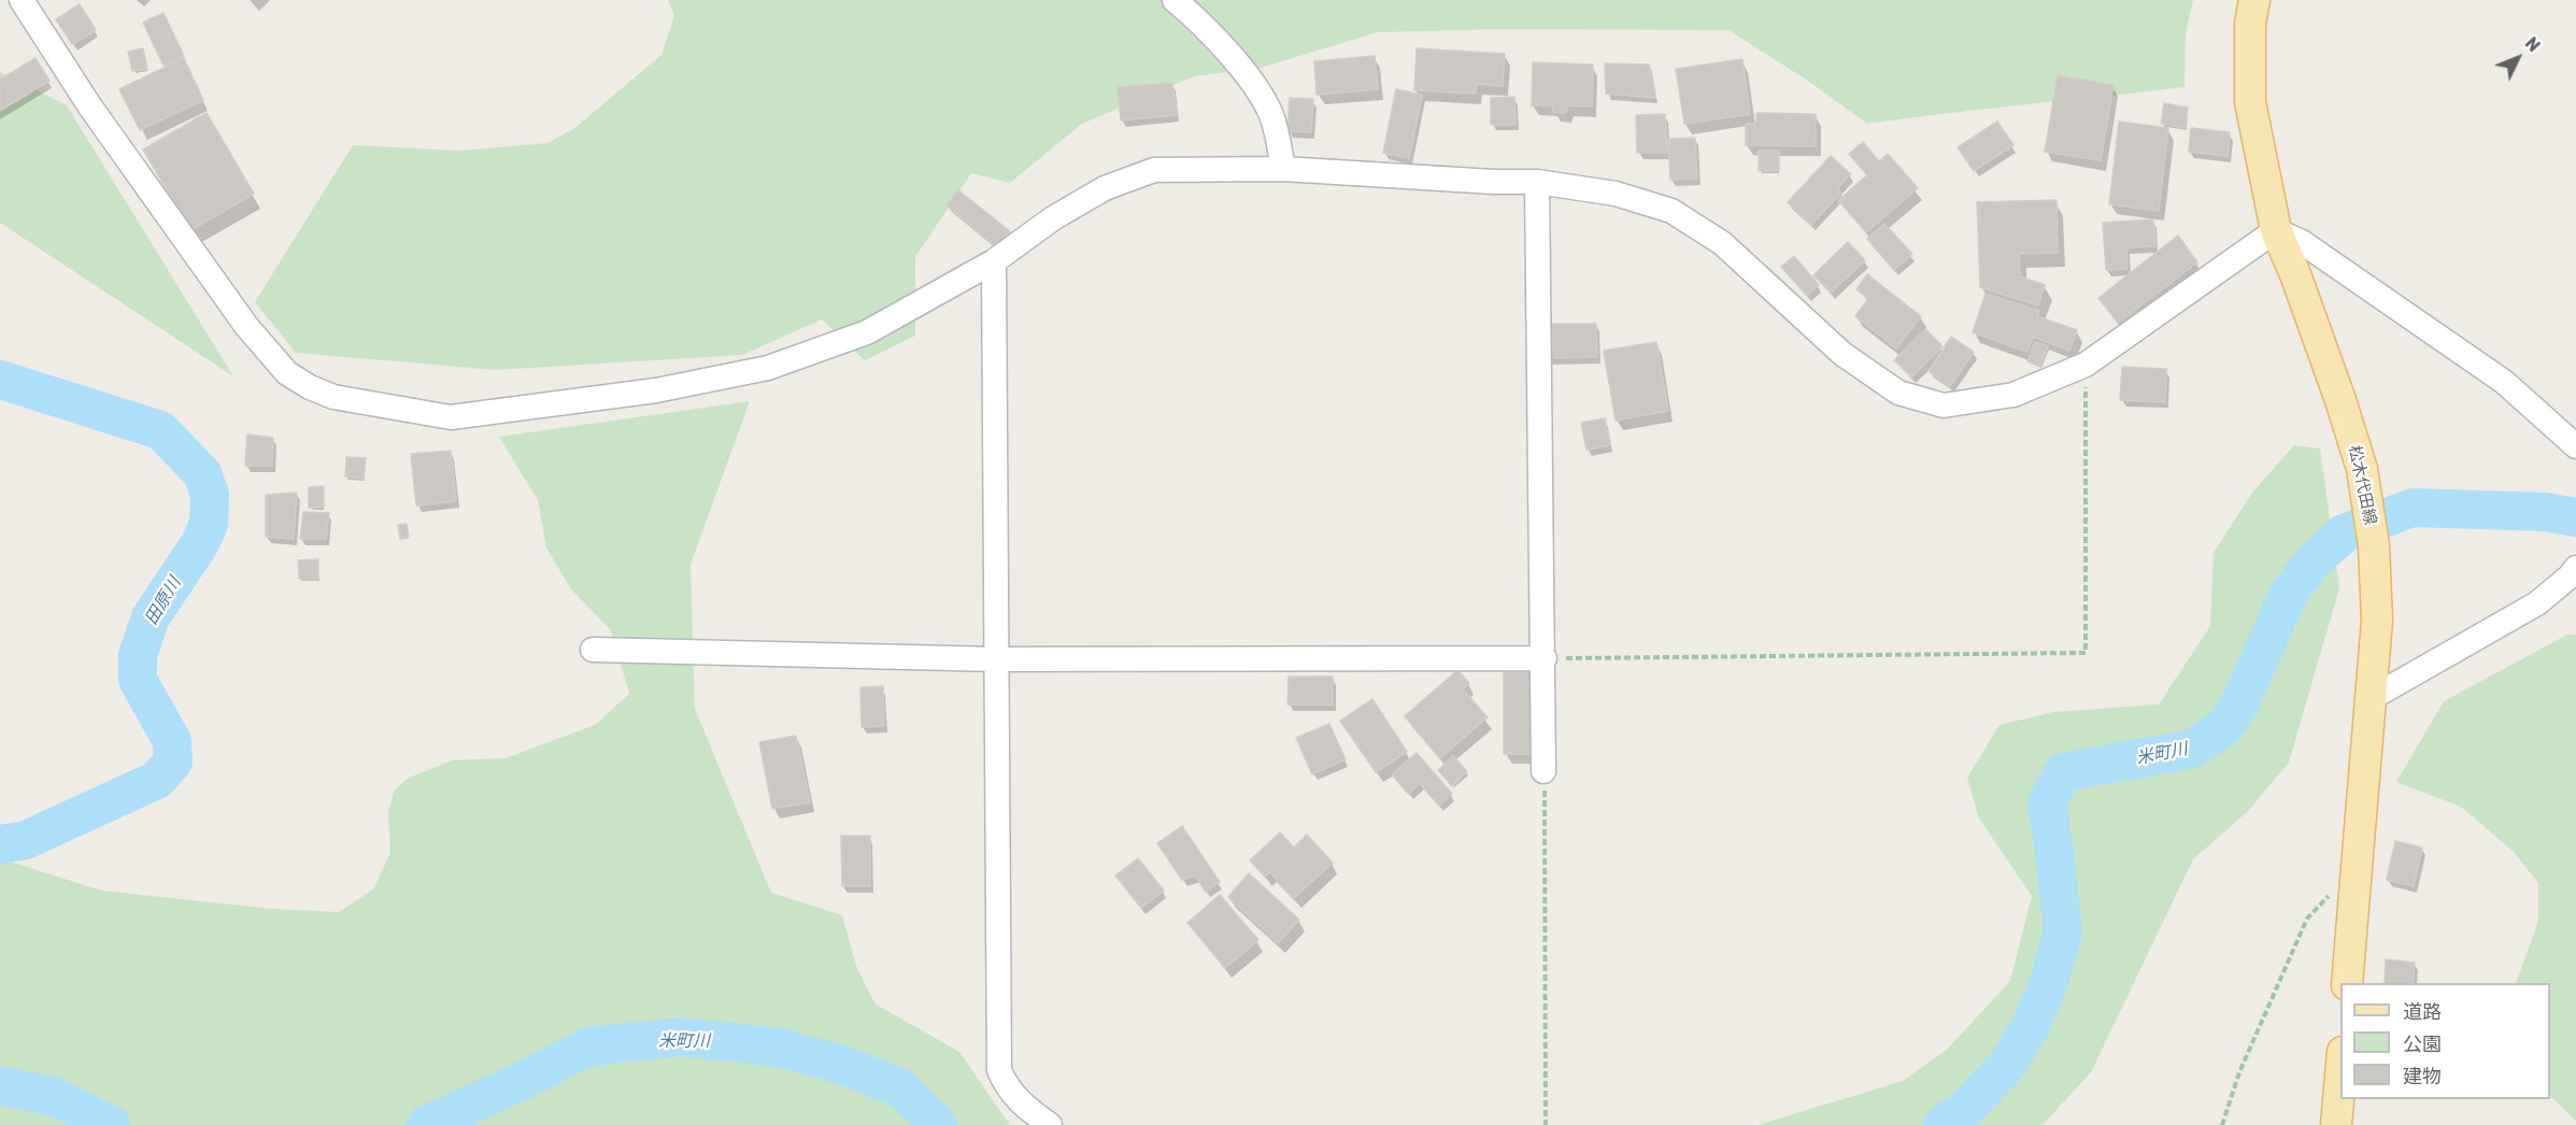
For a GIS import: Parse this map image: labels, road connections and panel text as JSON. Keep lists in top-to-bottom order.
{
  "streets": {
    "main road": ["松木代田線"]
  },
  "water": ["田原川", "米町川"],
  "legend": ["道路", "公園", "建物"],
  "north": "top right"
}
